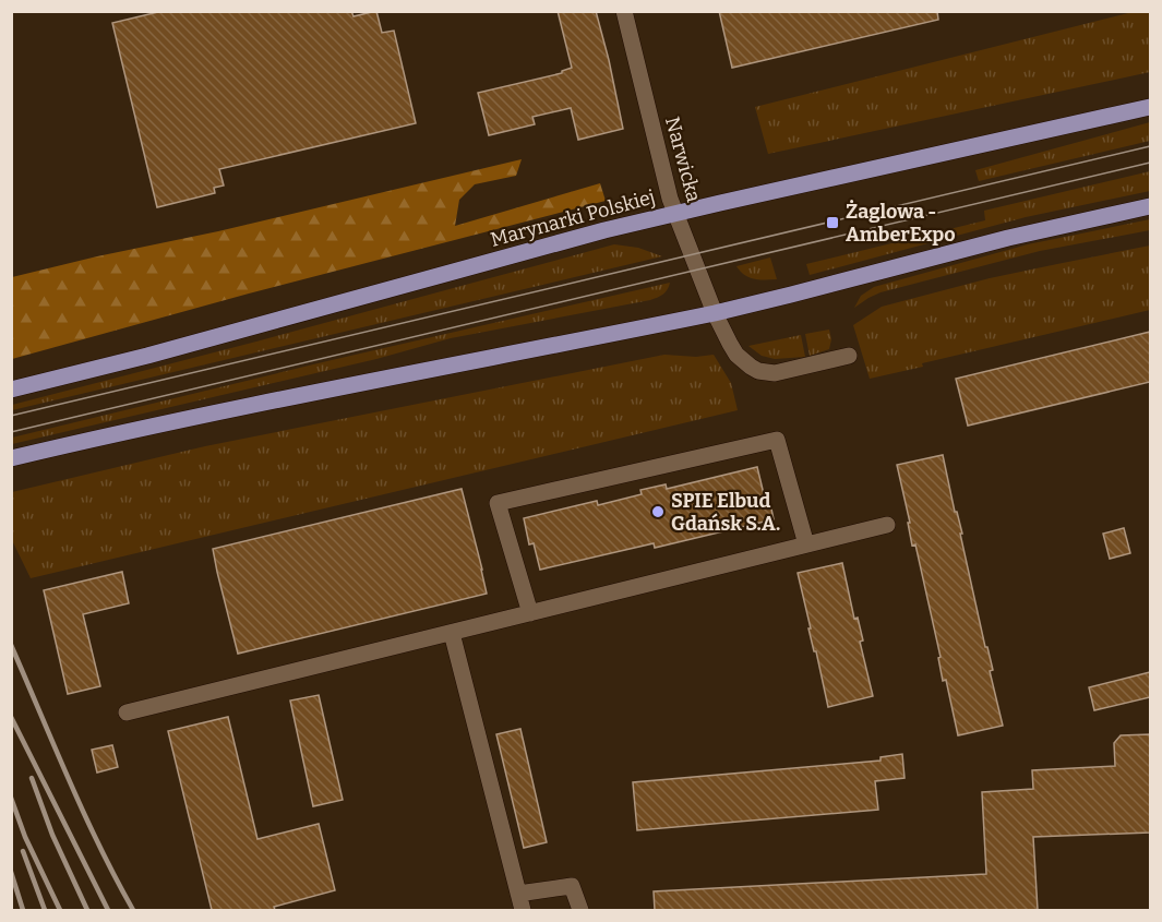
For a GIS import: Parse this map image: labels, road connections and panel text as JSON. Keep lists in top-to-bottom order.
{
  "streets": {
    "main road": ["Marynarki Polskiej"],
    "street": ["Narwicka"]
  },
  "crossings": [
    ["Narwicka", "Marynarki Polskiej"]
  ],
  "places": {
    "transit": ["Żaglowa - AmberExpo"],
    "other": ["SPIE Elbud Gdańsk S.A."]
  }
}
